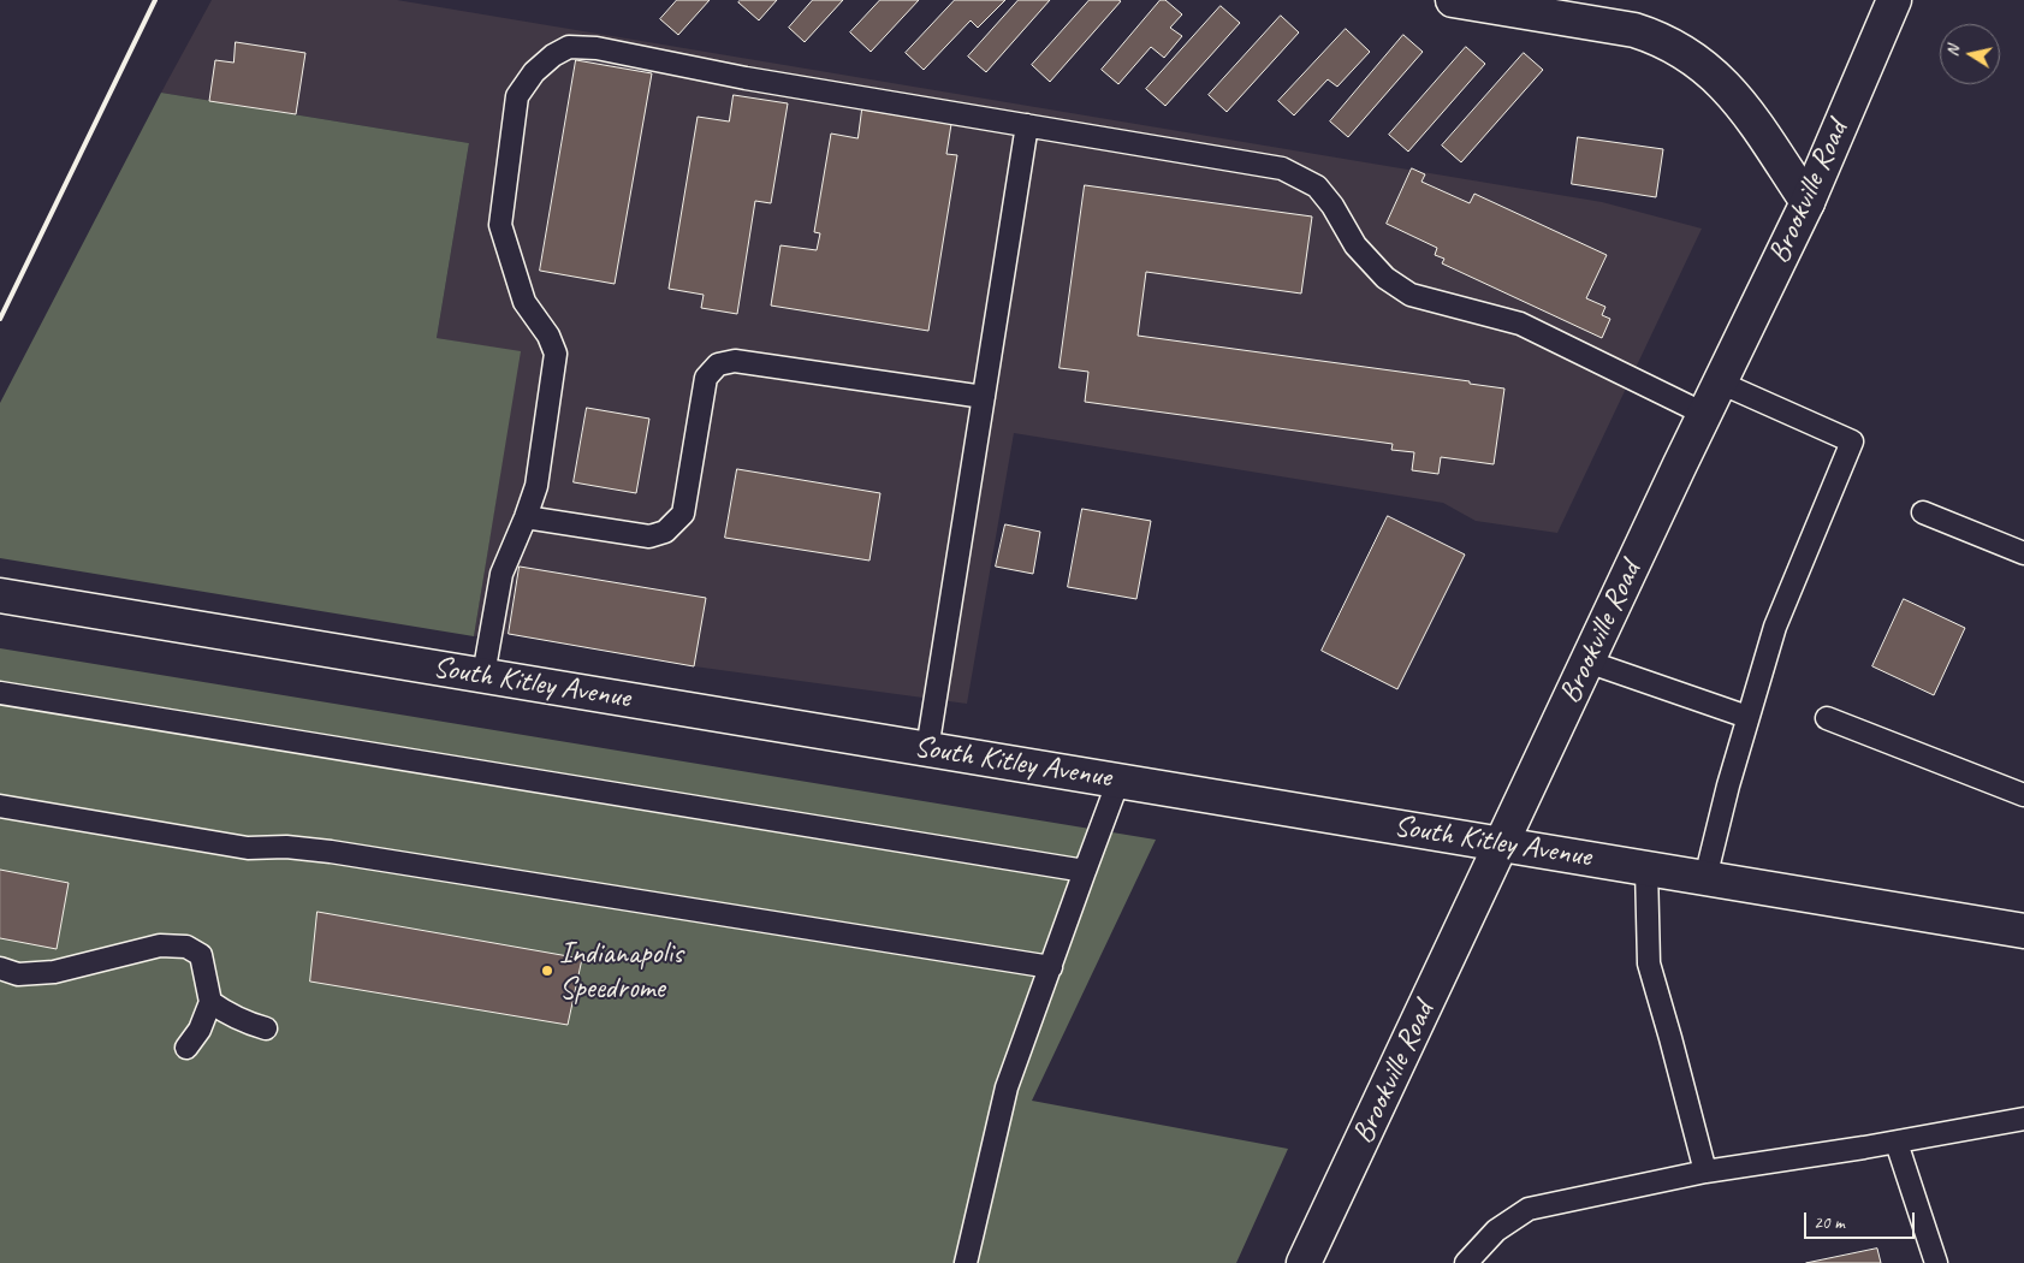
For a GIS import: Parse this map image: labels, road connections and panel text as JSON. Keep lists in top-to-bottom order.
{
  "streets": {
    "street": ["Brookville Road", "South Kitley Avenue"]
  },
  "crossings": [
    ["Brookville Road", "South Kitley Avenue"]
  ],
  "places": ["Indianapolis Speedrome"],
  "scale_bar": "20 m",
  "north": "left"
}
